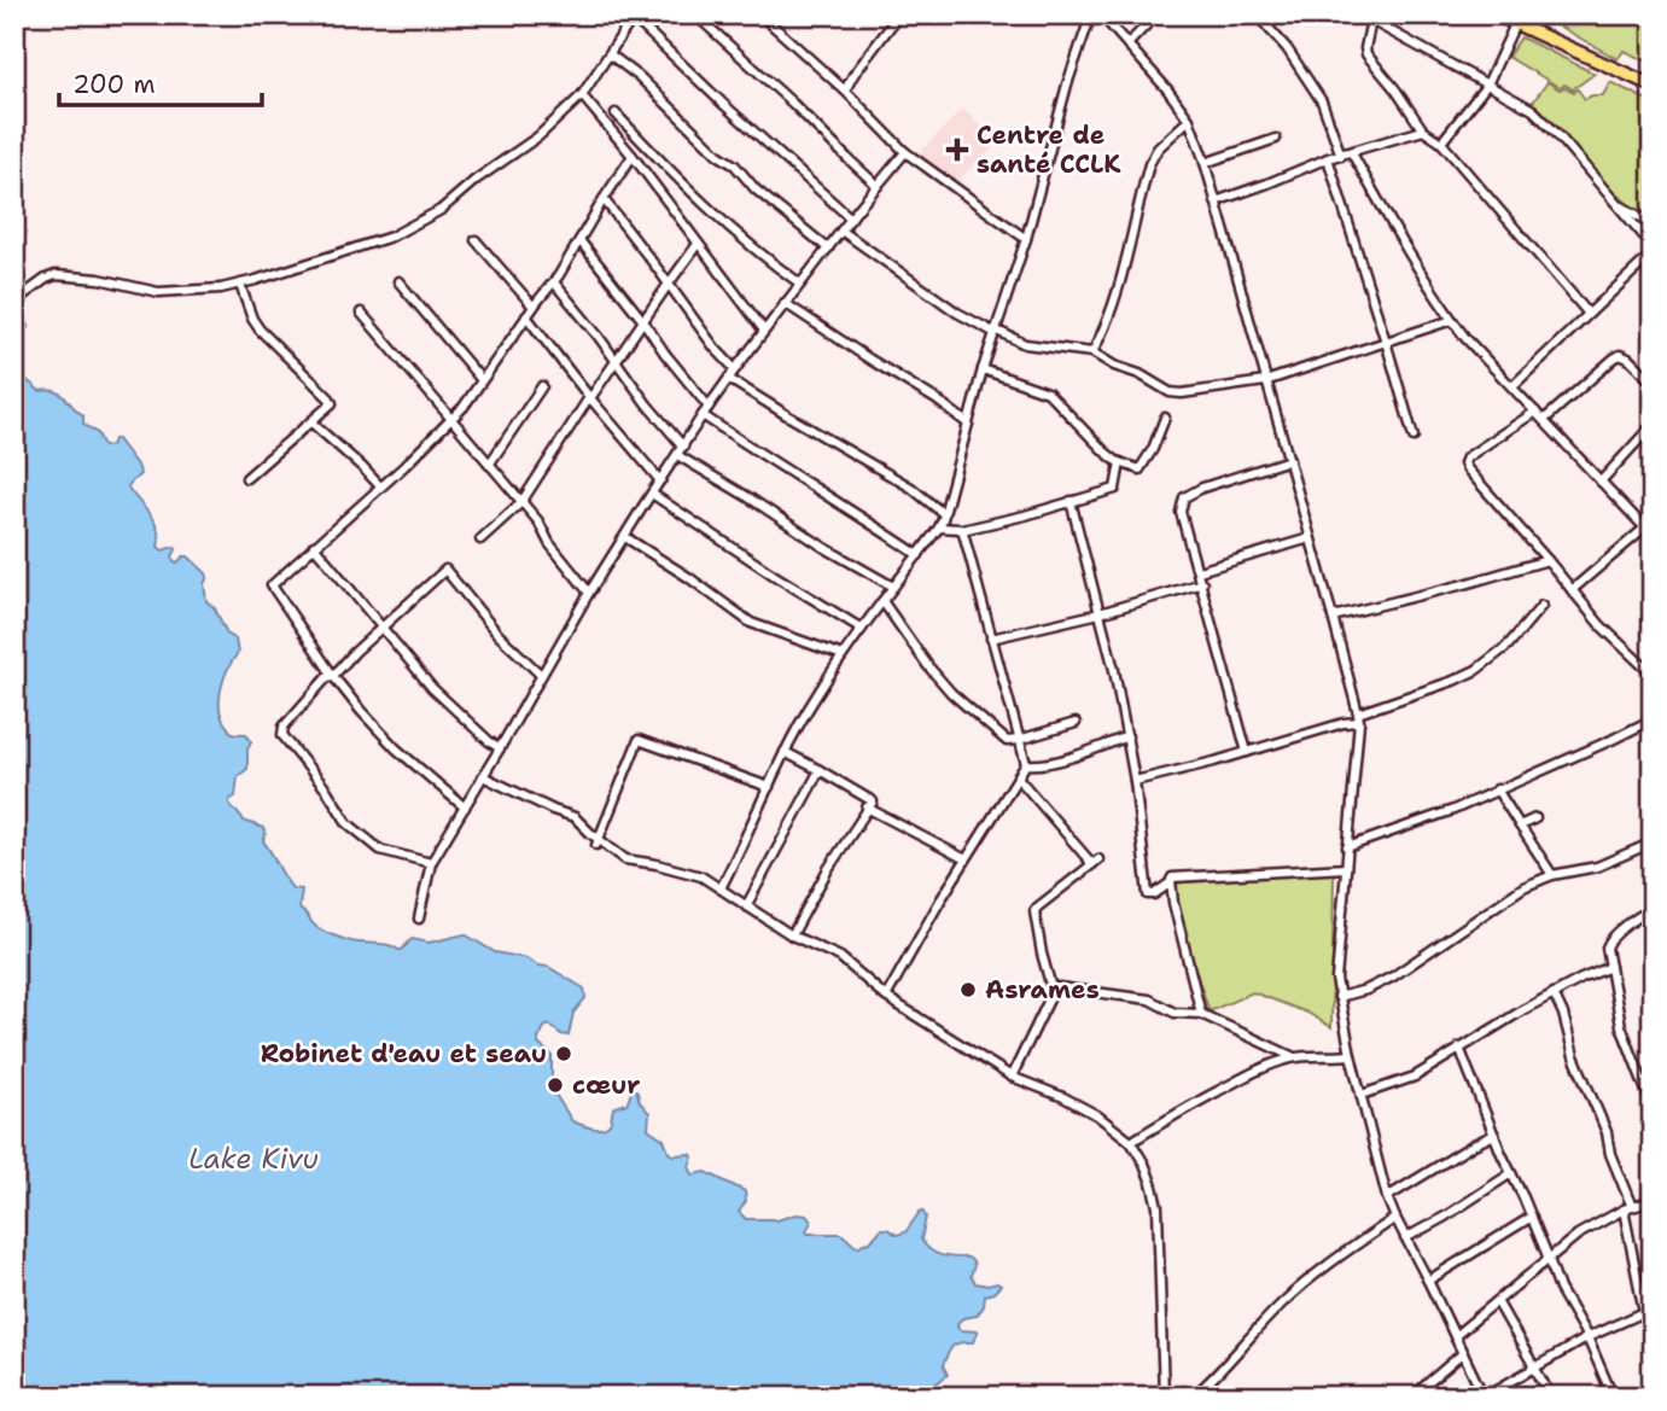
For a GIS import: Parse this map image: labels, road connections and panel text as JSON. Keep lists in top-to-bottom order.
{
  "water": ["Lake Kivu"],
  "places": {
    "health": ["Centre de santé CCLK"],
    "other": ["Asrames", "Robinet d'eau et seau", "cœur"]
  },
  "scale_bar": "200 m"
}
